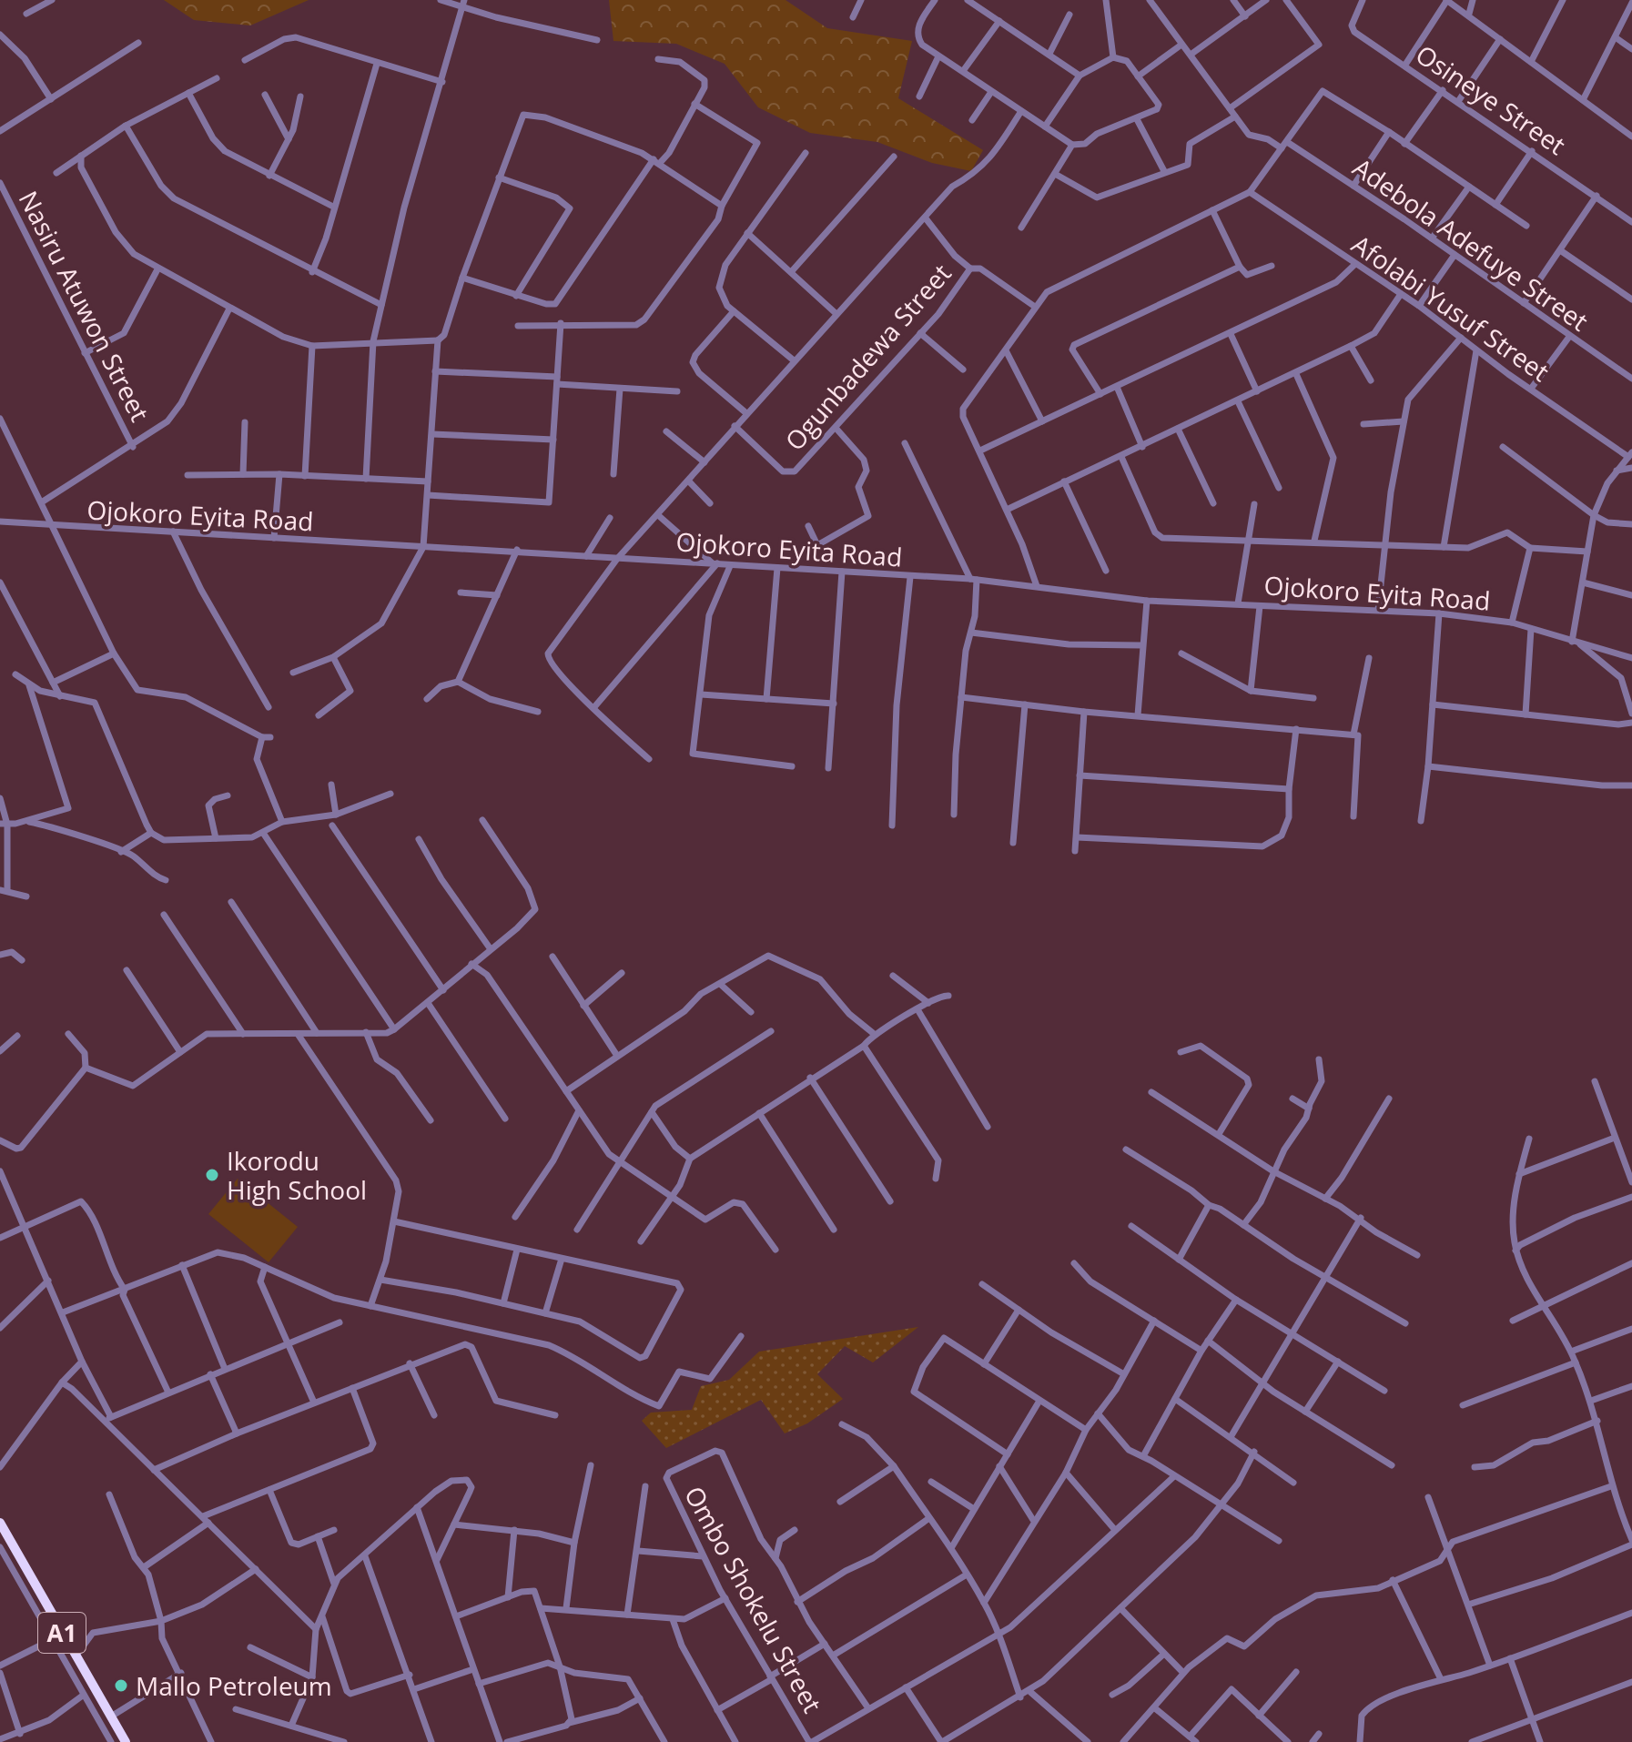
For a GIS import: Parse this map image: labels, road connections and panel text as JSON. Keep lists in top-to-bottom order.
{
  "streets": {
    "highway": ["A1"],
    "street": [
      "Osineye Street",
      "Adebola Adefuye Street",
      "Nasiru Atuwon Street",
      "Afolabi Yusuf Street",
      "Ogunbadewa Street",
      "Ojokoro Eyita Road",
      "Ombo Shokelu Street"
    ]
  },
  "places": ["Ikorodu High School", "Mallo Petroleum"]
}
